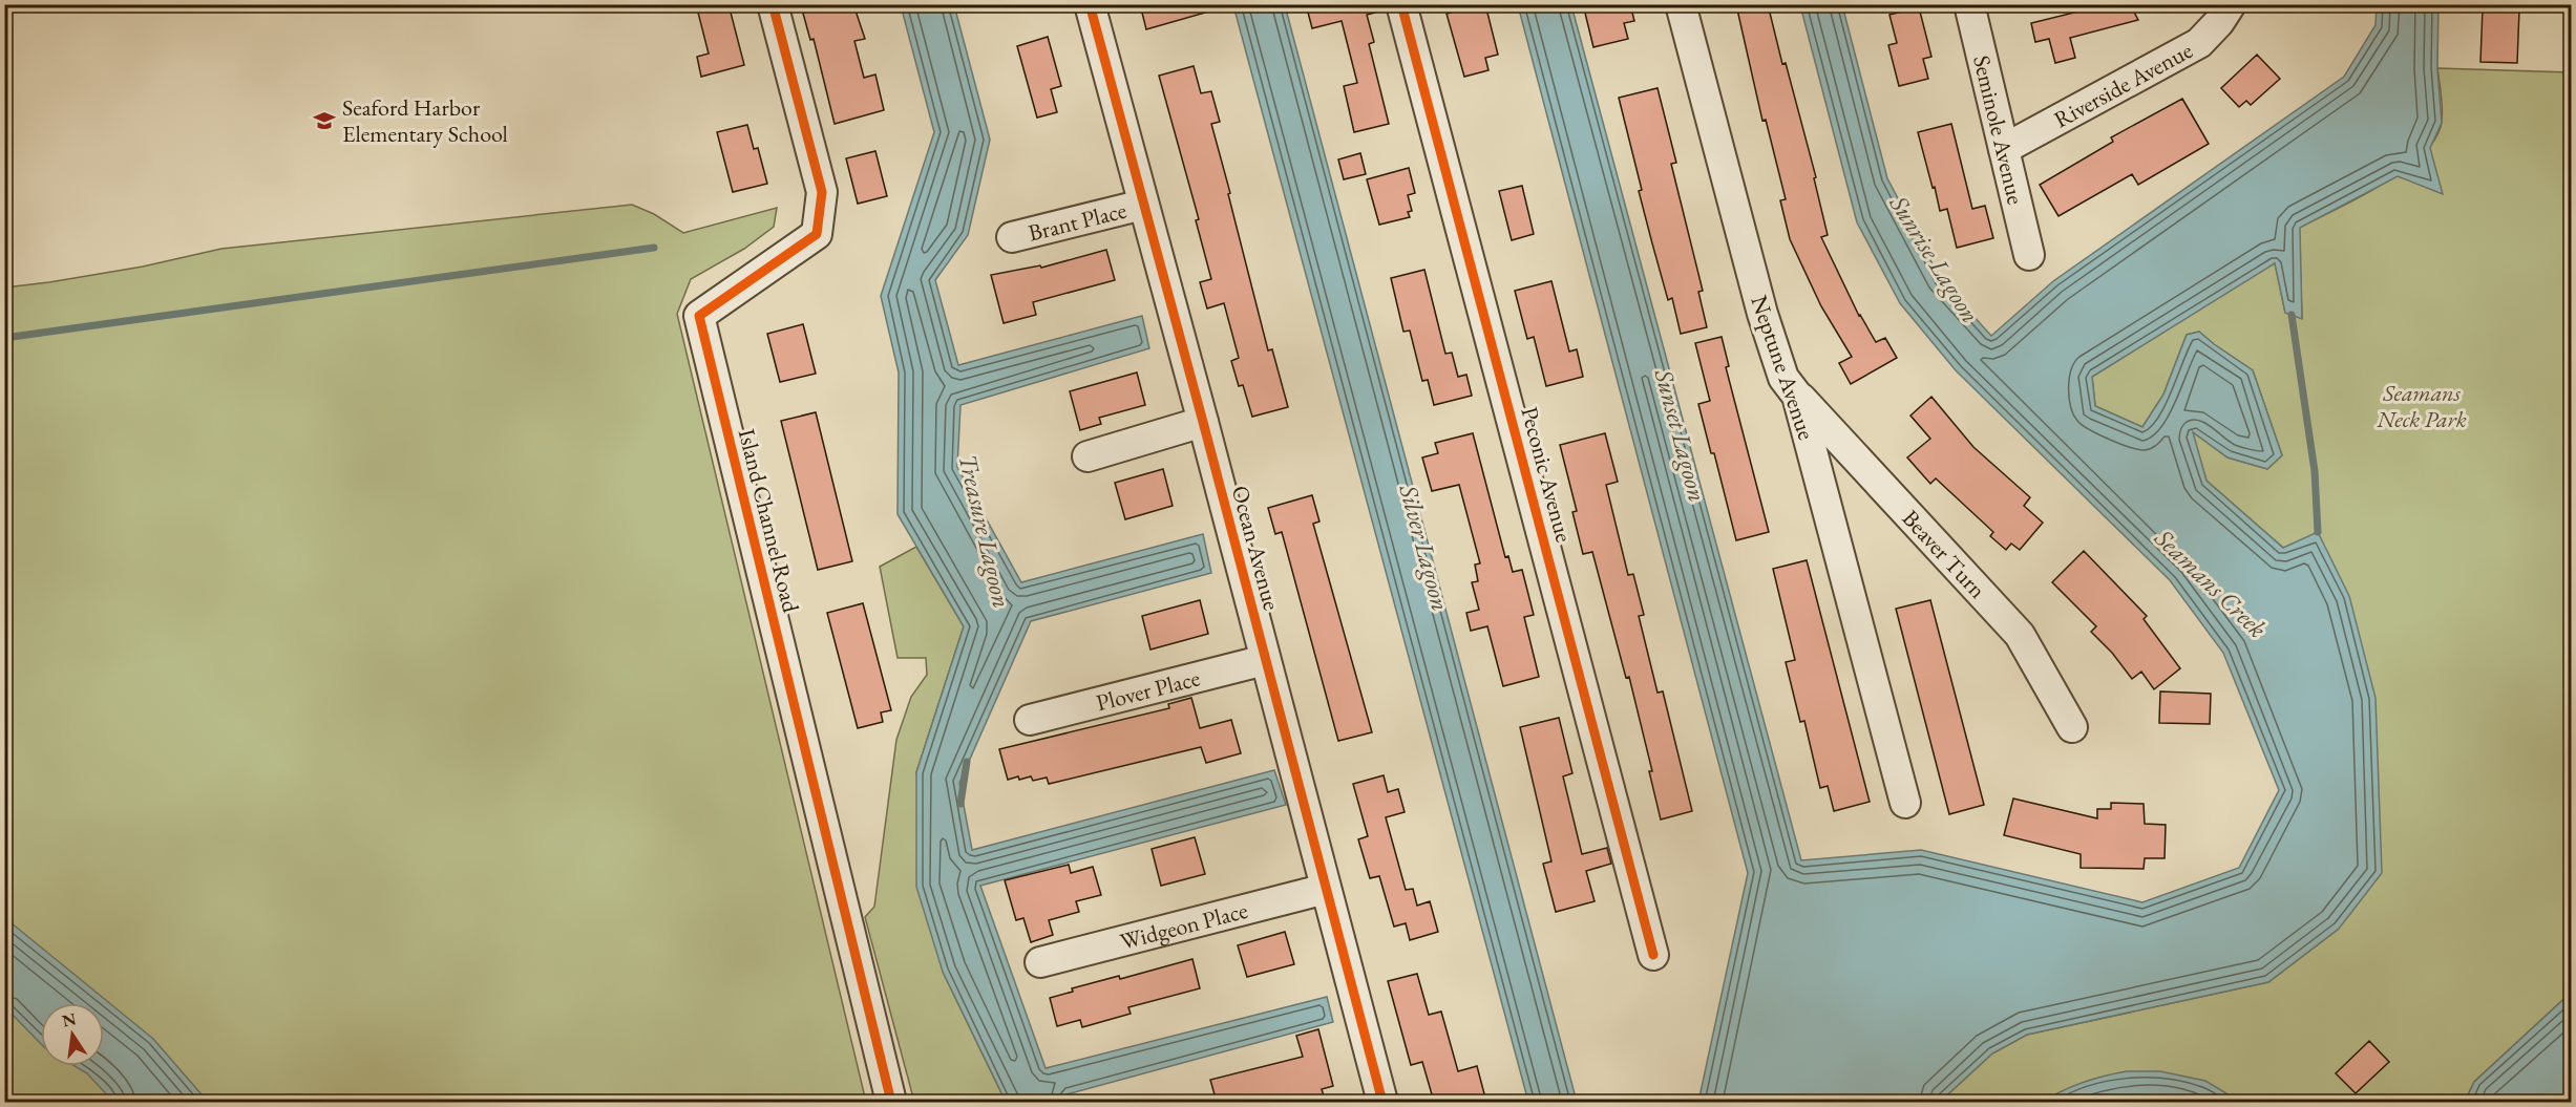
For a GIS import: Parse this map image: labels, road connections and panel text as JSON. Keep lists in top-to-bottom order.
{
  "streets": {
    "street": [
      "Riverside Avenue",
      "Seminole Avenue",
      "Brant Place",
      "Neptune Avenue",
      "Peconic Avenue",
      "Island Channel Road",
      "Ocean Avenue",
      "Beaver Turn",
      "Plover Place",
      "Widgeon Place"
    ]
  },
  "crossings": [
    ["Riverside Avenue", "Seminole Avenue"],
    ["Brant Place", "Ocean Avenue"],
    ["Neptune Avenue", "Beaver Turn"],
    ["Ocean Avenue", "Plover Place"],
    ["Ocean Avenue", "Widgeon Place"]
  ],
  "water": [
    "Sunrise Lagoon",
    "Sunset Lagoon",
    "Treasure Lagoon",
    "Silver Lagoon",
    "Seamans Creek"
  ],
  "parks": ["Seamans Neck Park"],
  "places": {
    "school or university": ["Seaford Harbor Elementary School"]
  },
  "north": "top"
}
